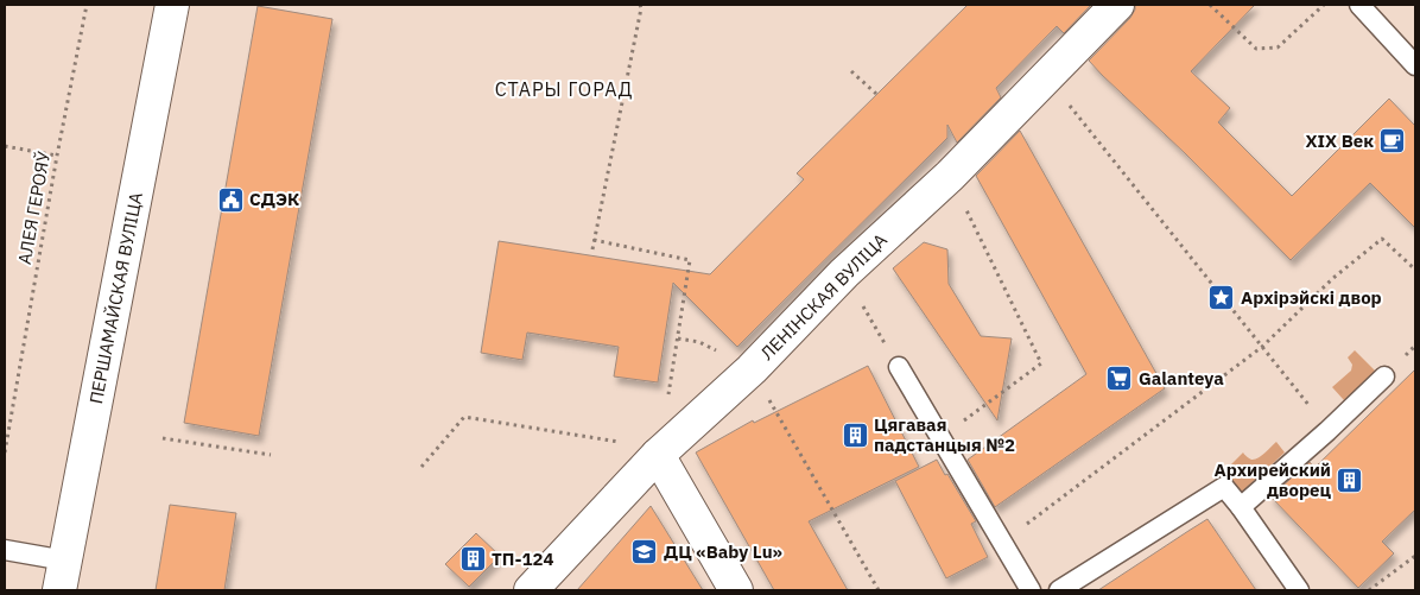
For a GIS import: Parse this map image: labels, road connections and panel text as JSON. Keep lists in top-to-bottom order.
{
  "streets": {
    "street": ["ЛЕНІНСКАЯ ВУЛІЦА", "ПЕРШАМАЙСКАЯ ВУЛІЦА"],
    "path": ["АЛЕЯ ГЕРОЯЎ"]
  },
  "districts": ["СТАРЫ ГОРАД"],
  "places": {
    "cafe": ["XIX Век"],
    "public building": ["СДЭК"],
    "place": ["Архірэйскі двор"],
    "supermarket": ["Galanteya"],
    "building": ["Цягавая падстанцыя №2", "Архирейский дворец", "ТП-124"],
    "school or university": ["ДЦ «Baby Lu»"]
  }
}
